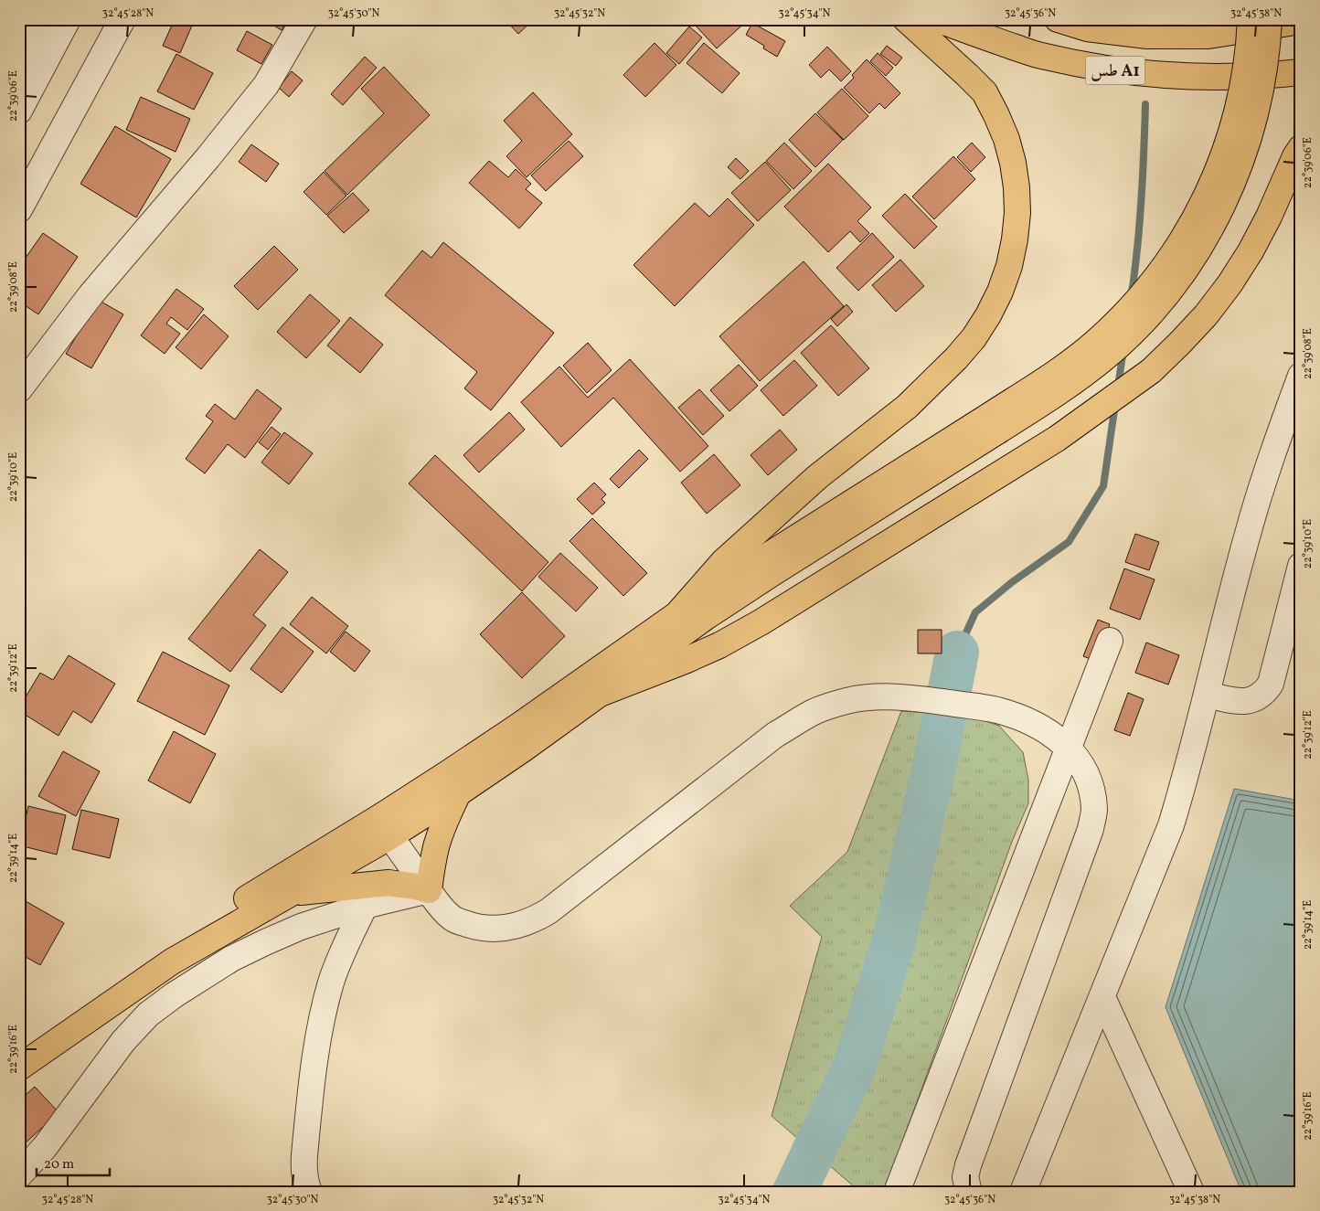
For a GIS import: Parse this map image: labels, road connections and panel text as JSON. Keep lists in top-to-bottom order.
{
  "streets": {
    "main road": ["طس A1"]
  },
  "scale_bar": "20 m",
  "coordinates": [
    "32°45'28\"N",
    "32°45'30\"N",
    "32°45'32\"N",
    "32°45'34\"N",
    "32°45'36\"N",
    "32°45'38\"N",
    "22°39'06\"E",
    "22°39'08\"E",
    "22°39'10\"E",
    "22°39'12\"E",
    "22°39'14\"E",
    "22°39'16\"E"
  ]
}
